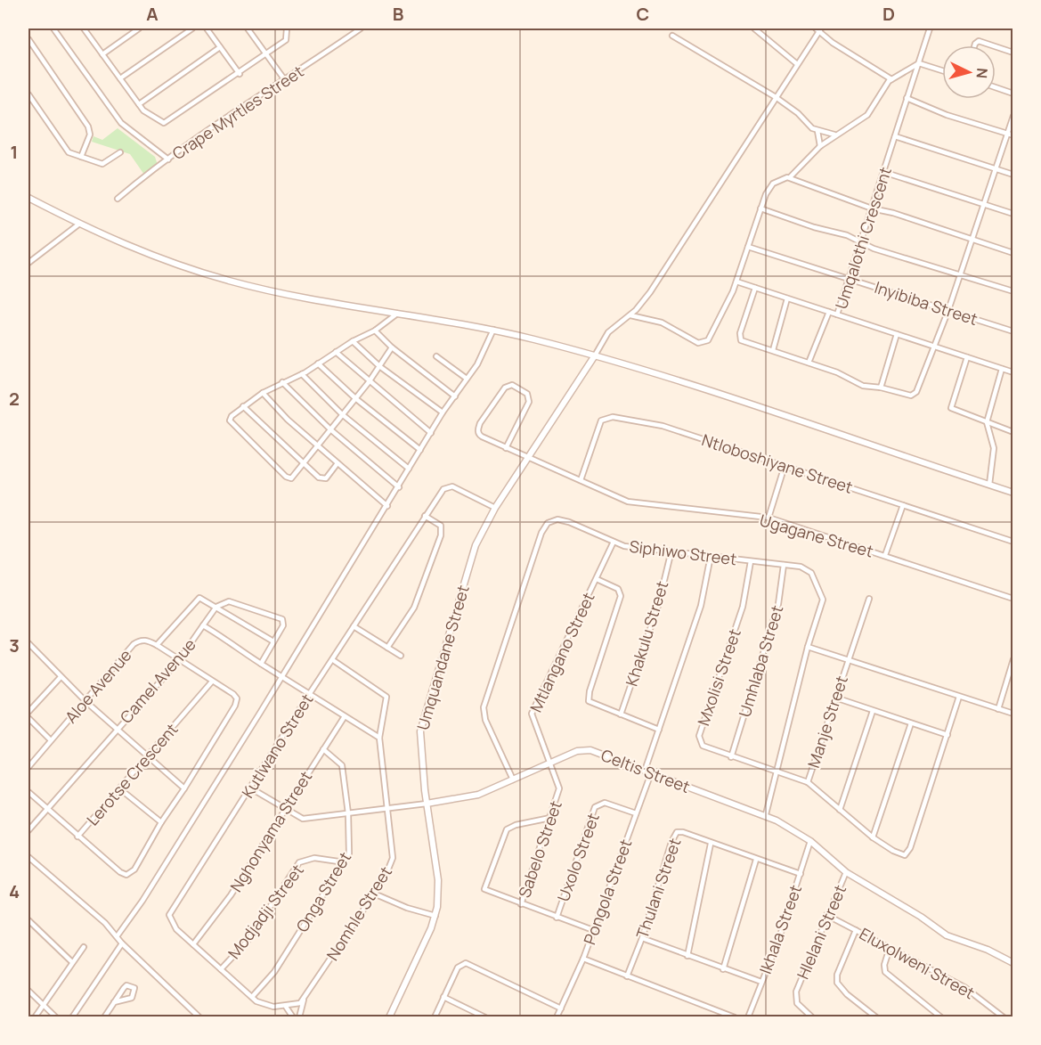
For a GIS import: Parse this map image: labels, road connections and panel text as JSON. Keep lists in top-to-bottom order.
{
  "streets": {
    "street": [
      "Crape Myrtles Street",
      "Umqalothi Crescent",
      "Inyibiba Street",
      "Ntloboshiyane Street",
      "Ugagane Street",
      "Siphiwo Street",
      "Khakulu Street",
      "Mtlangano Street",
      "Umquandane Street",
      "Umhlaba Street",
      "Mxolisi Street",
      "Camel Avenue",
      "Aloe Avenue",
      "Manje Street",
      "Kutlwano Street",
      "Celtis Street",
      "Lerotse Crescent",
      "Nghonyama Street",
      "Sabelo Street",
      "Uxolo Street",
      "Thulani Street",
      "Onga Street",
      "Pongola Street",
      "Modjadji Street",
      "Nomhle Street",
      "Ikhala Street",
      "Hlelani Street",
      "Eluxolweni Street"
    ]
  },
  "crossings": [
    ["Umqalothi Crescent", "Inyibiba Street"],
    ["Ntloboshiyane Street", "Ugagane Street"],
    ["Ugagane Street", "Umquandane Street"],
    ["Siphiwo Street", "Khakulu Street"],
    ["Siphiwo Street", "Mtlangano Street"],
    ["Siphiwo Street", "Umhlaba Street"],
    ["Siphiwo Street", "Mxolisi Street"],
    ["Siphiwo Street", "Celtis Street"],
    ["Siphiwo Street", "Pongola Street"],
    ["Mtlangano Street", "Celtis Street"],
    ["Mtlangano Street", "Sabelo Street"],
    ["Umquandane Street", "Kutlwano Street"],
    ["Umquandane Street", "Celtis Street"],
    ["Umhlaba Street", "Mxolisi Street"],
    ["Mxolisi Street", "Manje Street"],
    ["Camel Avenue", "Kutlwano Street"],
    ["Camel Avenue", "Nghonyama Street"],
    ["Camel Avenue", "Nomhle Street"],
    ["Kutlwano Street", "Celtis Street"],
    ["Kutlwano Street", "Nghonyama Street"],
    ["Kutlwano Street", "Onga Street"],
    ["Kutlwano Street", "Modjadji Street"],
    ["Kutlwano Street", "Nomhle Street"],
    ["Celtis Street", "Nghonyama Street"],
    ["Celtis Street", "Sabelo Street"],
    ["Celtis Street", "Onga Street"],
    ["Celtis Street", "Pongola Street"],
    ["Celtis Street", "Nomhle Street"],
    ["Celtis Street", "Ikhala Street"],
    ["Celtis Street", "Hlelani Street"],
    ["Nghonyama Street", "Onga Street"],
    ["Uxolo Street", "Pongola Street"],
    ["Thulani Street", "Ikhala Street"],
    ["Onga Street", "Modjadji Street"],
    ["Hlelani Street", "Eluxolweni Street"]
  ],
  "north": "right",
  "grid": {
    "columns": [
      "A",
      "B",
      "C",
      "D"
    ],
    "rows": [
      "1",
      "2",
      "3",
      "4"
    ]
  }
}
